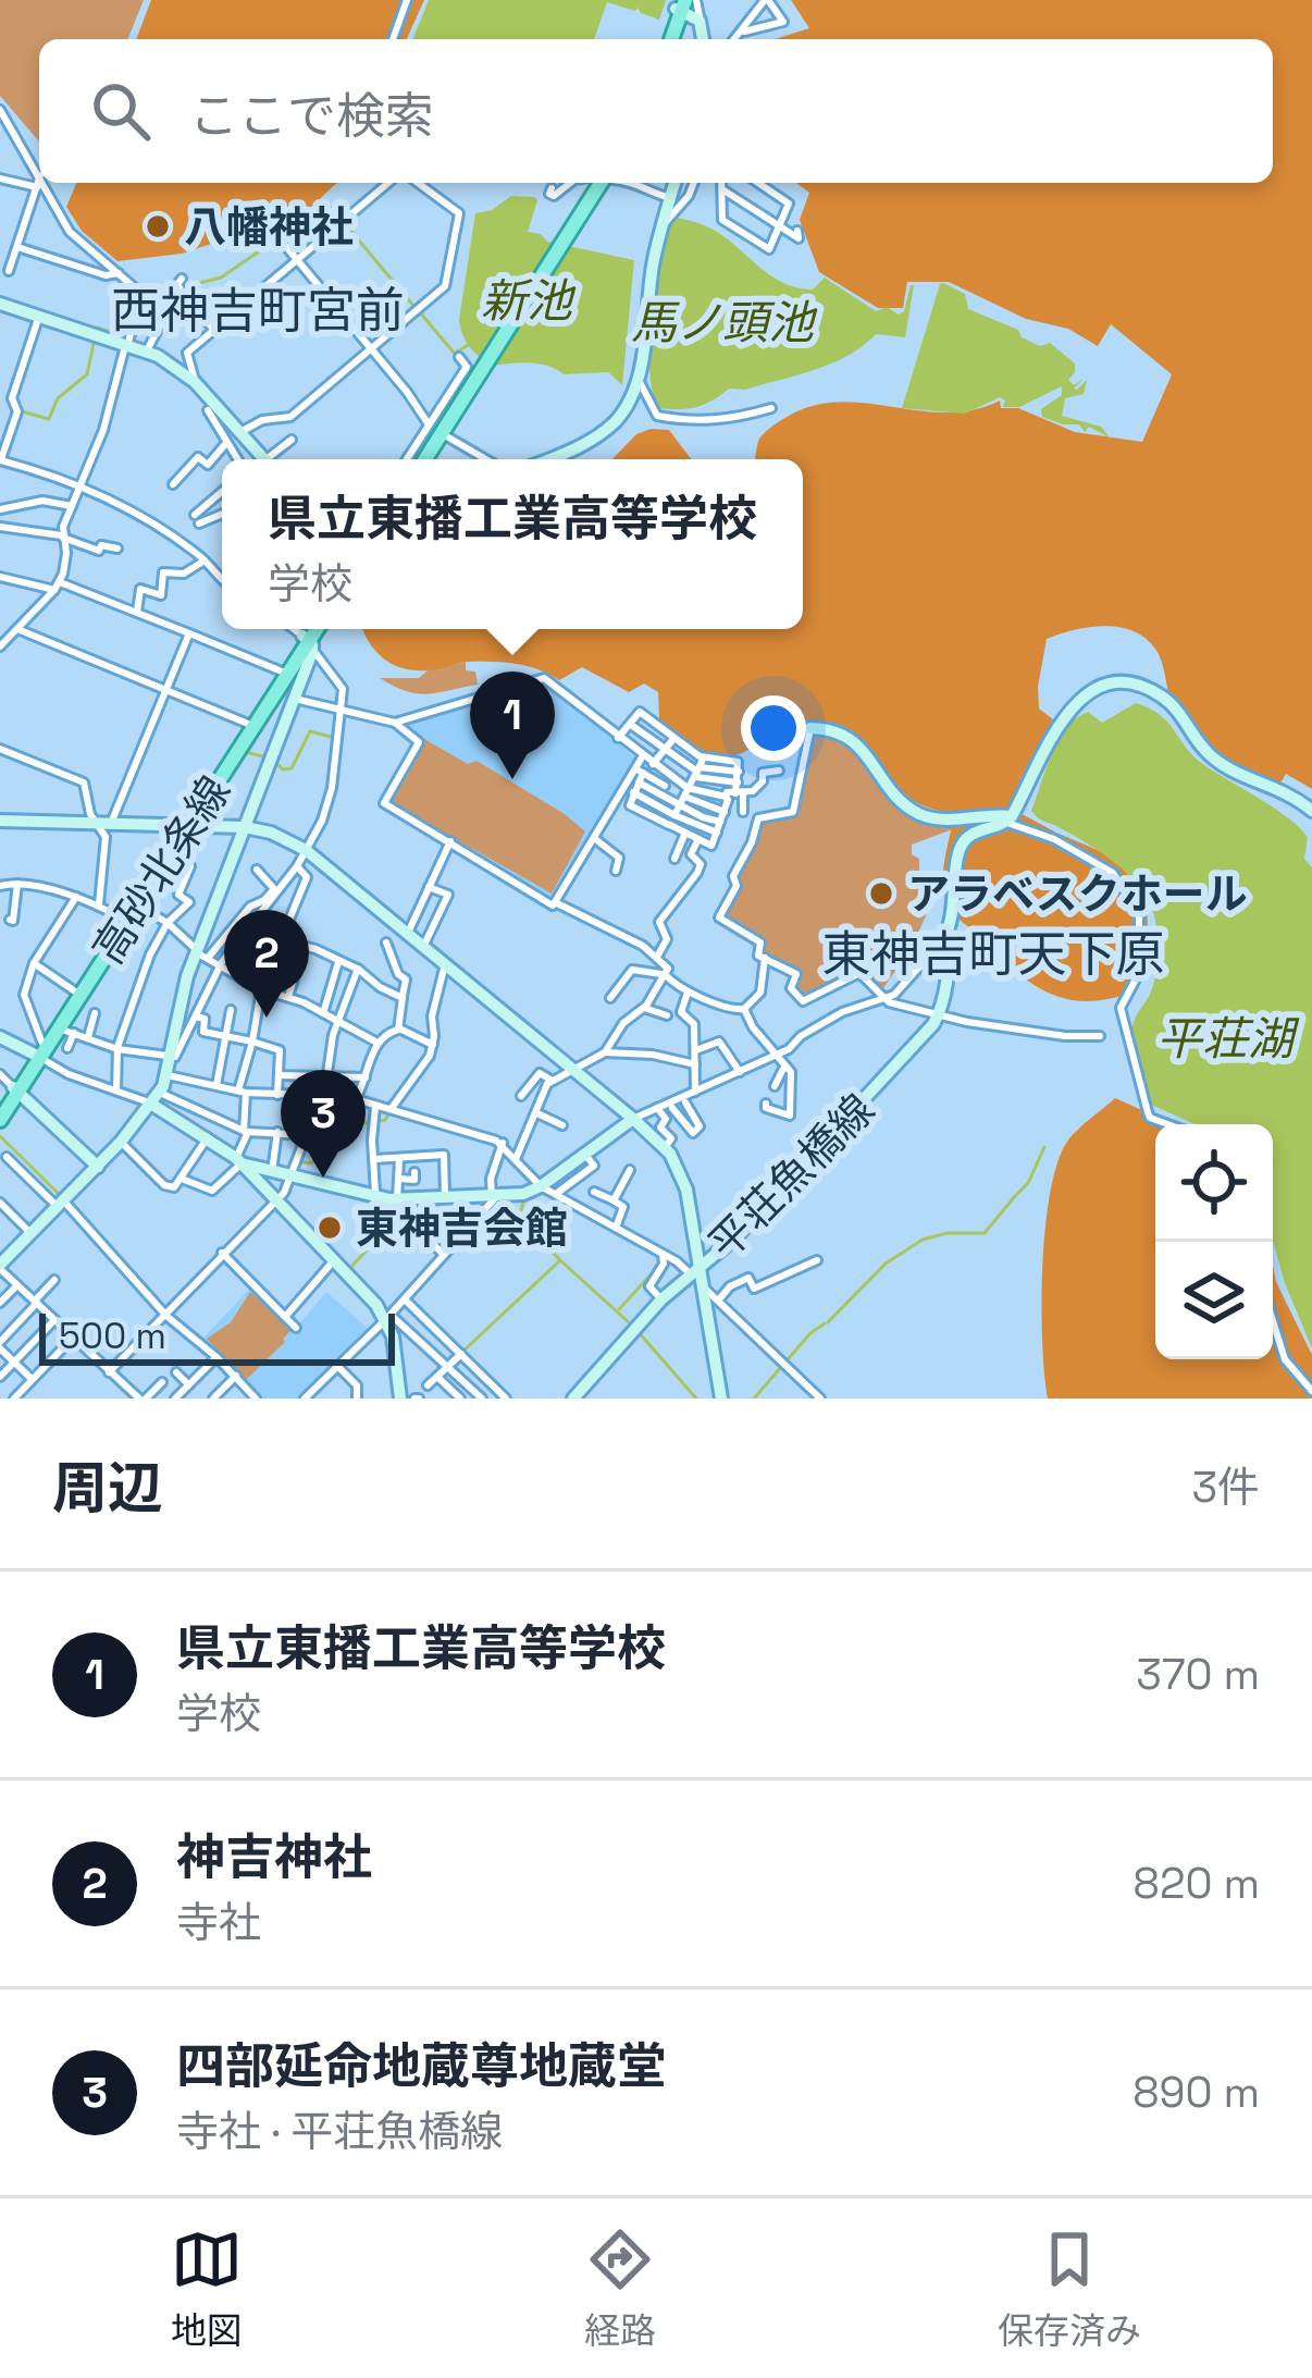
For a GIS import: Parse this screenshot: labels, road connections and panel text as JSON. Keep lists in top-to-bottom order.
{
  "streets": {
    "main road": ["高砂北条線"],
    "street": ["平荘魚橋線"]
  },
  "crossings": [
    ["高砂北条線", "平荘魚橋線"]
  ],
  "districts": ["西神吉町宮前", "東神吉町天下原"],
  "water": ["新池", "馬ノ頭池", "平荘湖"],
  "places": ["八幡神社", "アラベスクホール", "東神吉会館"],
  "scale_bar": "500 m",
  "page": {
    "search": "ここで検索",
    "popup": ["県立東播工業高等学校", "学校"],
    "pins": ["1", "2", "3"],
    "scale": "500 m",
    "heading": ["周辺", "3件"],
    "list": [
      {
        "mark": "1",
        "name": "県立東播工業高等学校",
        "note": "学校",
        "value": "370 m"
      },
      {
        "mark": "2",
        "name": "神吉神社",
        "note": "寺社",
        "value": "820 m"
      },
      {
        "mark": "3",
        "name": "四部延命地蔵尊地蔵堂",
        "note": "寺社 · 平荘魚橋線",
        "value": "890 m"
      }
    ],
    "nav": ["地図", "経路", "保存済み"]
  }
}
